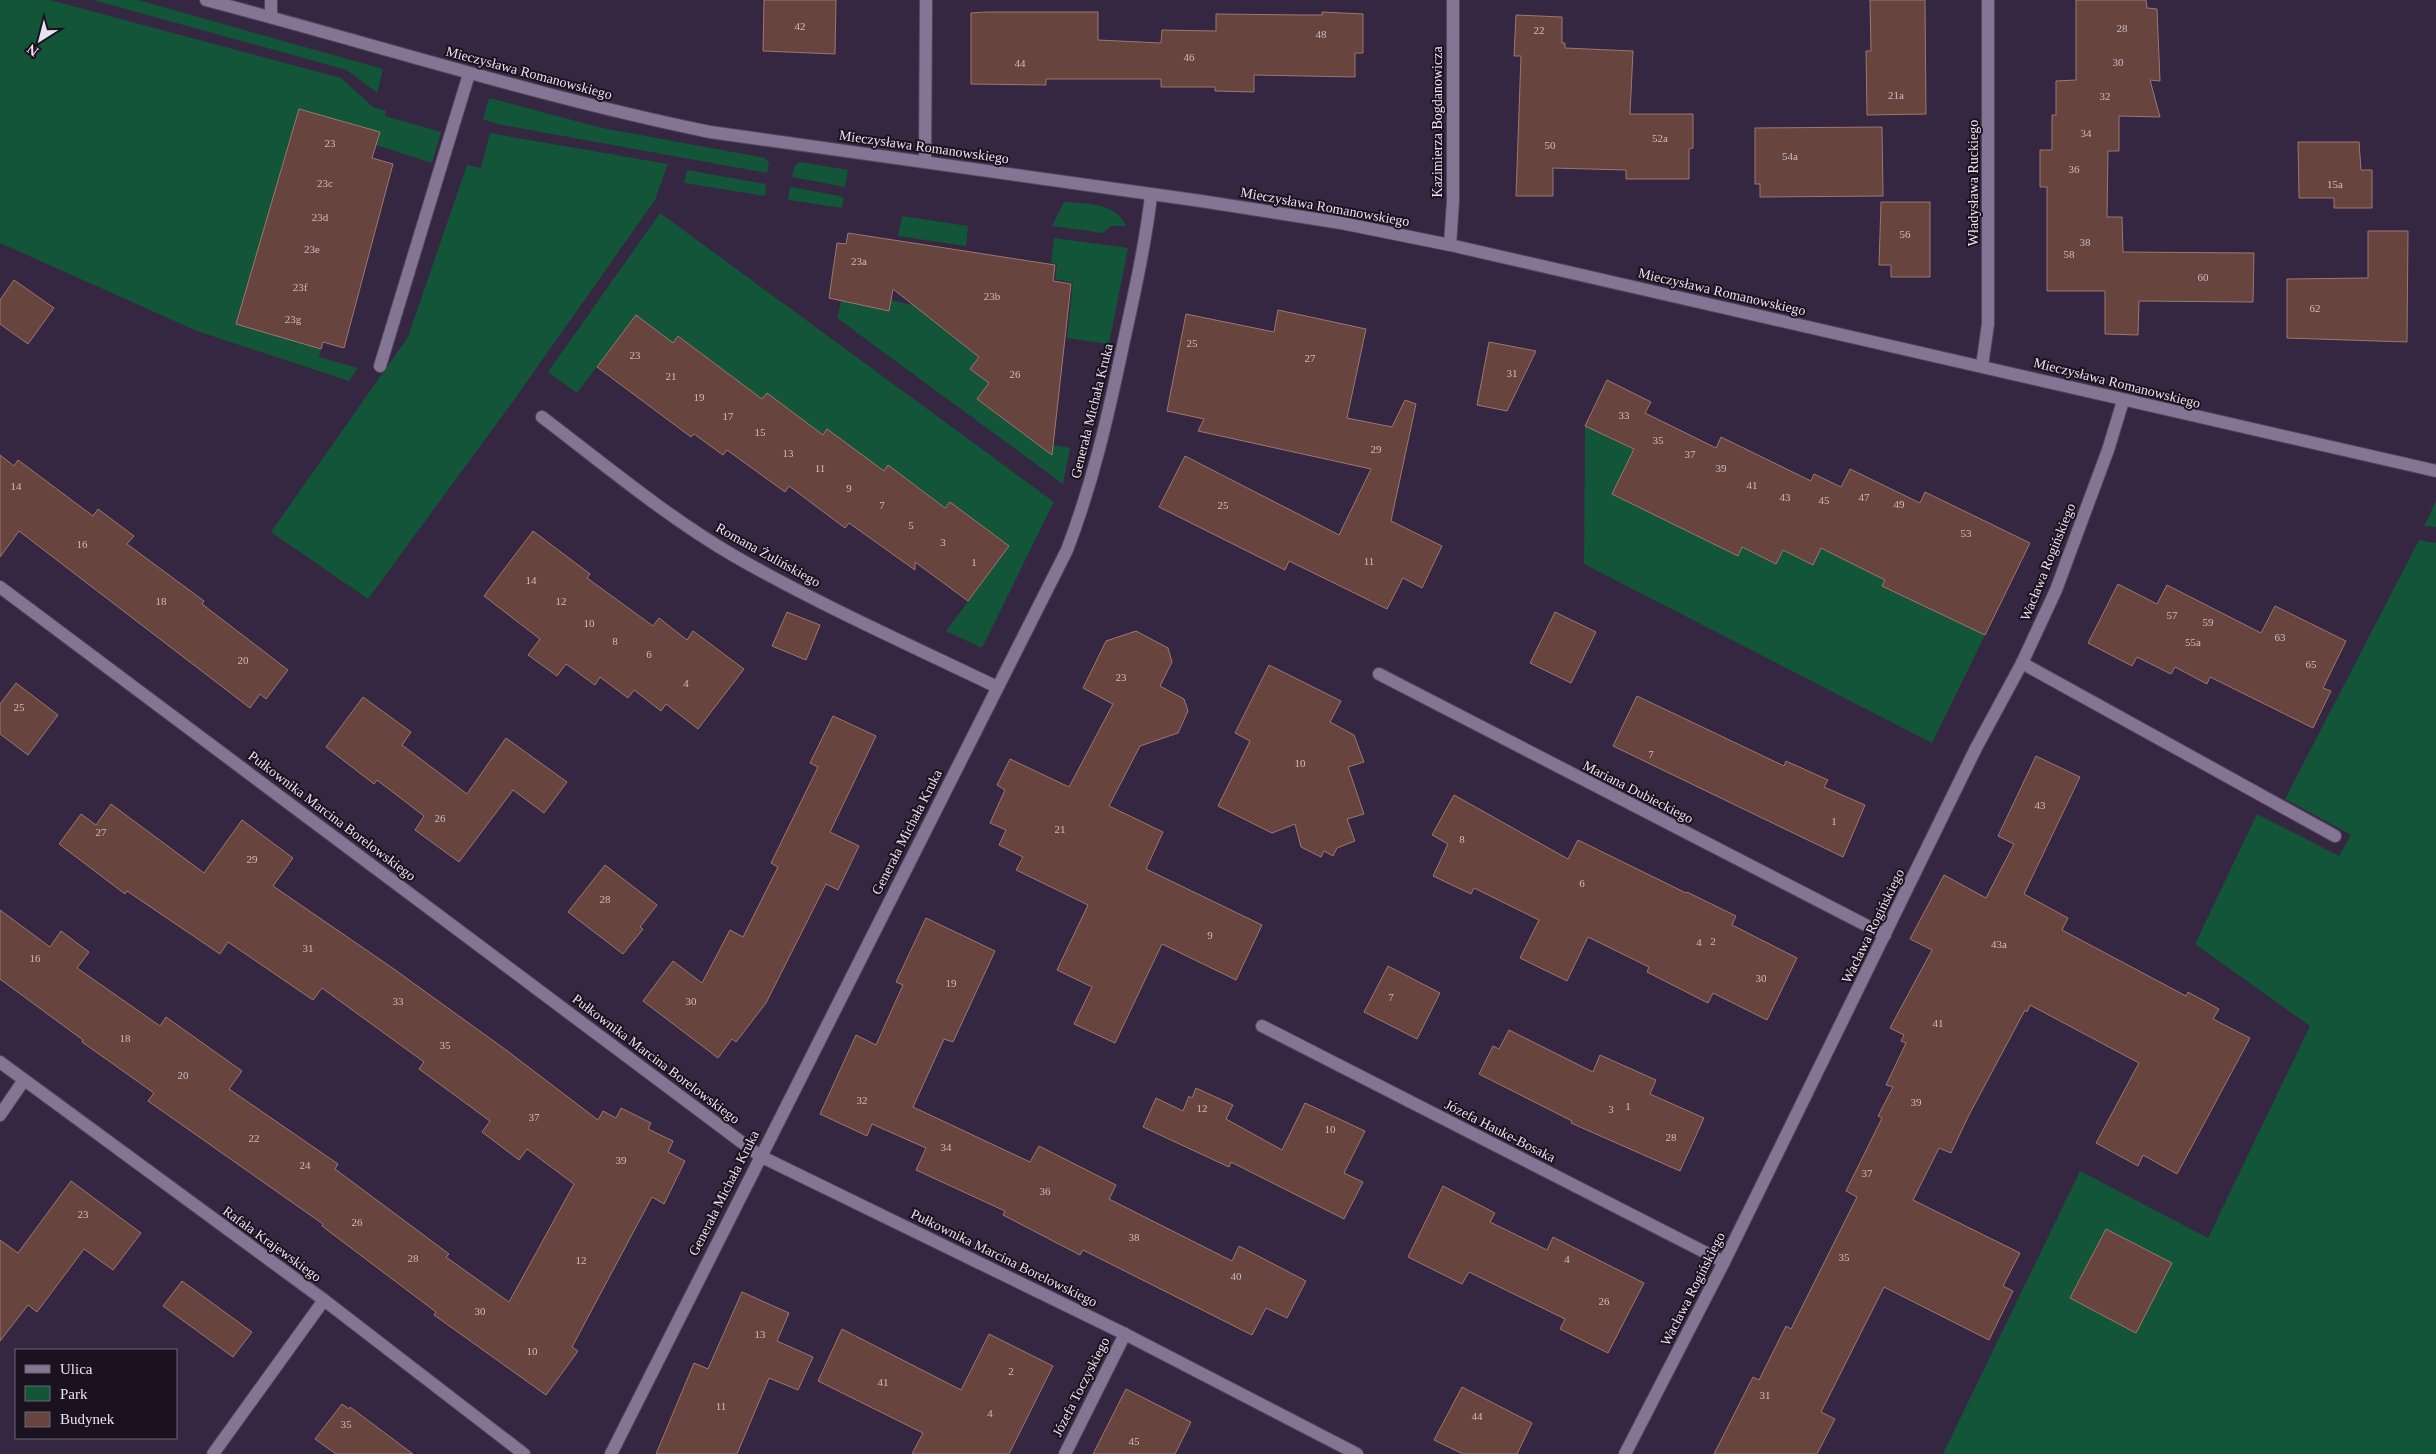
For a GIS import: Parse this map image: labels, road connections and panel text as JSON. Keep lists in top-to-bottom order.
{
  "streets": {
    "street": [
      "Mieczysława Romanowskiego",
      "Kazimierza Bogdanowicza",
      "Władysława Ruckiego",
      "Generała Michała Kruka",
      "Romana Żulińskiego",
      "Wacława Rogińskiego",
      "Mariana Dubieckiego",
      "Pułkownika Marcina Borelowskiego",
      "Józefa Hauke-Bosaka",
      "Rafała Krajewskiego",
      "Józefa Toczyskiego"
    ]
  },
  "crossings": [
    ["Mieczysława Romanowskiego", "Kazimierza Bogdanowicza"],
    ["Mieczysława Romanowskiego", "Władysława Ruckiego"],
    ["Mieczysława Romanowskiego", "Generała Michała Kruka"],
    ["Mieczysława Romanowskiego", "Wacława Rogińskiego"],
    ["Generała Michała Kruka", "Romana Żulińskiego"],
    ["Generała Michała Kruka", "Pułkownika Marcina Borelowskiego"],
    ["Wacława Rogińskiego", "Mariana Dubieckiego"],
    ["Wacława Rogińskiego", "Józefa Hauke-Bosaka"],
    ["Pułkownika Marcina Borelowskiego", "Józefa Toczyskiego"]
  ],
  "house_numbers": [
    "42",
    "28",
    "22",
    "48",
    "46",
    "30",
    "44",
    "21a",
    "32",
    "34",
    "52a",
    "23",
    "50",
    "54a",
    "36",
    "23c",
    "15a",
    "23d",
    "56",
    "38",
    "23e",
    "58",
    "23a",
    "60",
    "23f",
    "23b",
    "62",
    "23g",
    "25",
    "23",
    "27",
    "31",
    "26",
    "21",
    "19",
    "33",
    "17",
    "15",
    "35",
    "29",
    "13",
    "37",
    "11",
    "39",
    "41",
    "14",
    "9",
    "43",
    "47",
    "45",
    "49",
    "7",
    "25",
    "5",
    "53",
    "3",
    "16",
    "11",
    "1",
    "14",
    "18",
    "12",
    "57",
    "59",
    "10",
    "63",
    "8",
    "55a",
    "6",
    "20",
    "65",
    "23",
    "4",
    "25",
    "7",
    "10",
    "43",
    "26",
    "1",
    "21",
    "27",
    "8",
    "29",
    "6",
    "28",
    "9",
    "2",
    "4",
    "43a",
    "31",
    "16",
    "30",
    "19",
    "7",
    "33",
    "30",
    "41",
    "18",
    "35",
    "20",
    "32",
    "39",
    "1",
    "12",
    "3",
    "37",
    "10",
    "28",
    "22",
    "34",
    "39",
    "24",
    "37",
    "36",
    "23",
    "26",
    "38",
    "35",
    "28",
    "4",
    "12",
    "40",
    "26",
    "30",
    "13",
    "10",
    "2",
    "41",
    "31",
    "11",
    "4",
    "44",
    "35",
    "45"
  ],
  "legend": ["Ulica", "Park", "Budynek"],
  "north": "bottom left"
}
